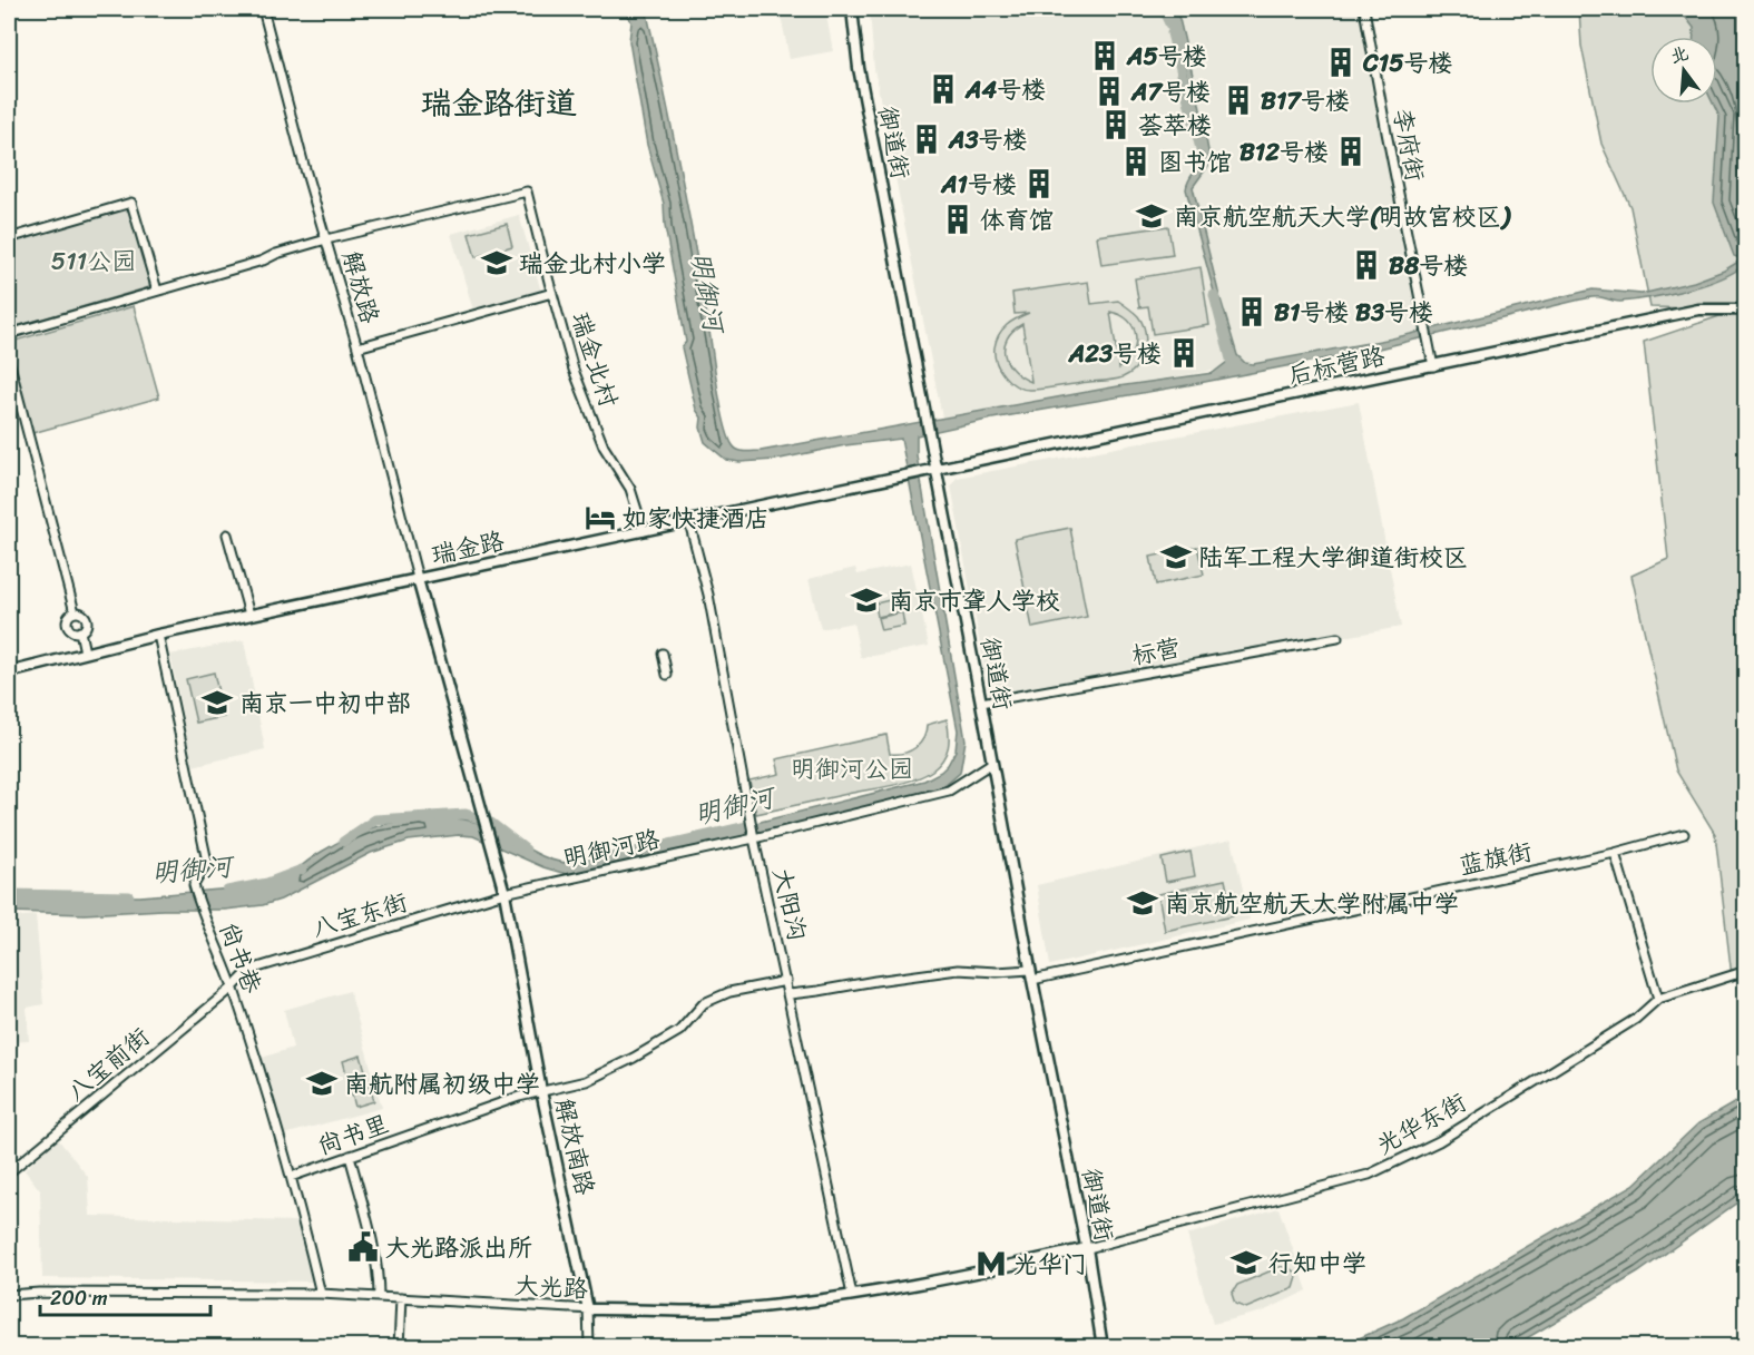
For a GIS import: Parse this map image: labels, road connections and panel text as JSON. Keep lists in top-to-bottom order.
{
  "streets": {
    "main road": ["御道街", "后标营路", "瑞金路"],
    "street": [
      "李府街",
      "解放路",
      "瑞金北村",
      "标营",
      "明御河路",
      "蓝旗街",
      "大阳沟",
      "八宝东街",
      "尚书巷",
      "八宝前街",
      "光华东街",
      "尚书里",
      "解放南路",
      "大光路"
    ]
  },
  "crossings": [
    ["御道街", "后标营路"],
    ["御道街", "瑞金路"],
    ["御道街", "标营"],
    ["御道街", "明御河路"],
    ["御道街", "蓝旗街"],
    ["御道街", "光华东街"],
    ["李府街", "后标营路"],
    ["解放路", "瑞金北村"],
    ["解放路", "瑞金路"],
    ["瑞金北村", "瑞金路"],
    ["后标营路", "瑞金路"],
    ["瑞金路", "大阳沟"],
    ["瑞金路", "尚书巷"],
    ["明御河路", "大阳沟"],
    ["明御河路", "八宝东街"],
    ["明御河路", "解放南路"],
    ["蓝旗街", "大阳沟"],
    ["大阳沟", "尚书里"],
    ["大阳沟", "大光路"],
    ["八宝东街", "尚书巷"],
    ["八宝东街", "八宝前街"],
    ["八宝东街", "解放南路"],
    ["尚书巷", "八宝前街"],
    ["尚书巷", "尚书里"],
    ["尚书巷", "大光路"],
    ["尚书里", "解放南路"],
    ["解放南路", "大光路"]
  ],
  "districts": ["瑞金路街道"],
  "water": ["明御河"],
  "parks": ["511公园", "明御河公园"],
  "places": {
    "building": [
      "A5号楼",
      "C15号楼",
      "A4号楼",
      "A7号楼",
      "B17号楼",
      "荟萃楼",
      "A3号楼",
      "B12号楼",
      "图书馆",
      "A1号楼",
      "体育馆",
      "B8号楼",
      "B1号楼 B3号楼",
      "A23号楼"
    ],
    "school or university": [
      "南京航空航天大学(明故宫校区)",
      "瑞金北村小学",
      "陆军工程大学御道街校区",
      "南京市聋人学校",
      "南京一中初中部",
      "南京航空航天大学附属中学",
      "南航附属初级中学",
      "行知中学"
    ],
    "hotel": ["如家快捷酒店"],
    "public building": ["大光路派出所"],
    "metro station": ["光华门"]
  },
  "scale_bar": "200 m",
  "north": "top"
}
